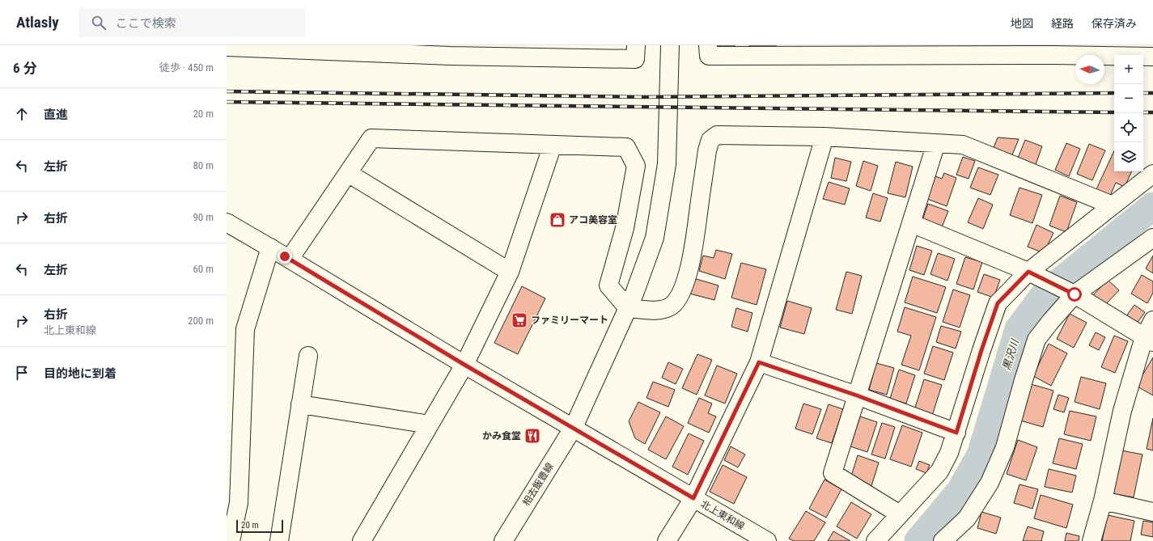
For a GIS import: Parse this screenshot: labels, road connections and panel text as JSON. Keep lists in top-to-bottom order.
{
  "streets": {
    "street": ["相去飯豊線", "北上東和線"]
  },
  "crossings": [
    ["相去飯豊線", "北上東和線"]
  ],
  "water": ["黒沢川"],
  "places": {
    "shop": ["アコ美容室"],
    "supermarket": ["ファミリーマート"],
    "restaurant": ["かみ食堂"]
  },
  "scale_bar": "20 m",
  "north": "left",
  "page": {
    "header": "Atlasly",
    "search": "ここで検索",
    "nav": ["地図", "経路", "保存済み"],
    "heading": ["6 分", "徒歩 · 450 m"],
    "map_buttons": ["+", "−"],
    "list": [
      ["直進", "20 m"],
      ["左折", "80 m"],
      ["右折", "90 m"],
      ["左折", "60 m"],
      ["右折", "北上東和線", "200 m"],
      "目的地に到着"
    ],
    "scale": "20 m"
  }
}
